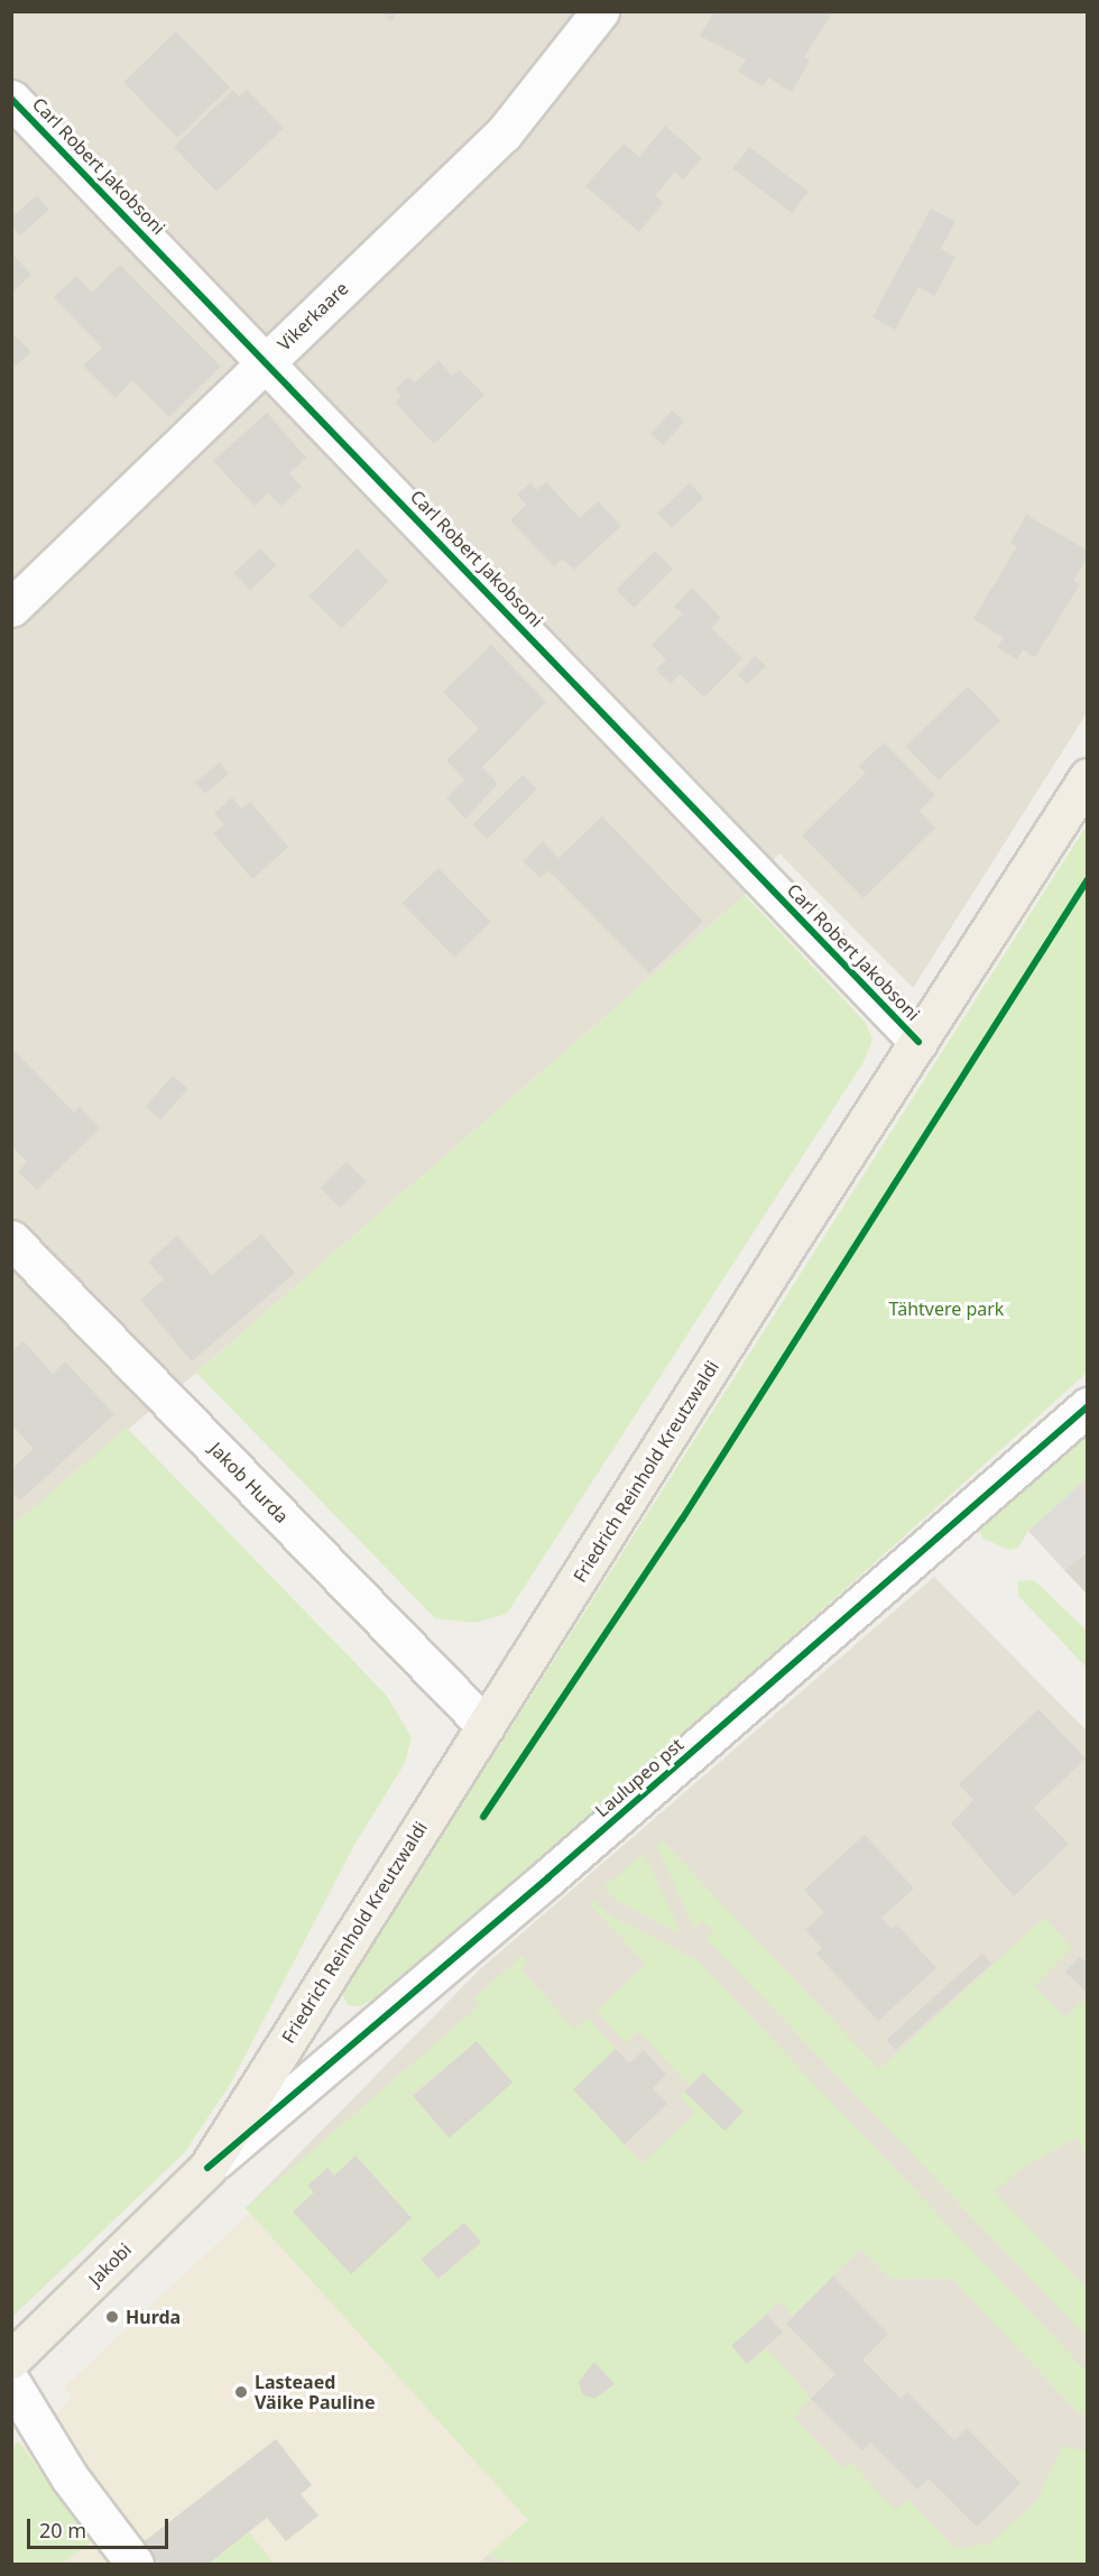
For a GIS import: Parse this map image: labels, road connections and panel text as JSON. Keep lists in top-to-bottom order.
{
  "streets": {
    "main road": ["Friedrich Reinhold Kreutzwaldi", "Jakobi"],
    "street": [
      "Carl Robert Jakobsoni",
      "Vikerkaare",
      "Jakob Hurda",
      "Laulupeo pst"
    ]
  },
  "crossings": [
    ["Carl Robert Jakobsoni", "Vikerkaare"],
    ["Carl Robert Jakobsoni", "Friedrich Reinhold Kreutzwaldi"],
    ["Friedrich Reinhold Kreutzwaldi", "Jakob Hurda"],
    ["Friedrich Reinhold Kreutzwaldi", "Laulupeo pst"],
    ["Friedrich Reinhold Kreutzwaldi", "Jakobi"],
    ["Laulupeo pst", "Jakobi"]
  ],
  "parks": ["Tähtvere park"],
  "places": ["Hurda", "Lasteaed Väike Pauline"],
  "scale_bar": "20 m"
}
